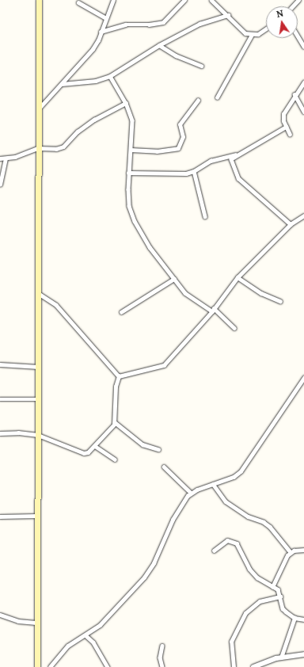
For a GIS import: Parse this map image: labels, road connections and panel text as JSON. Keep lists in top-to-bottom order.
{
  "north": "top"
}
